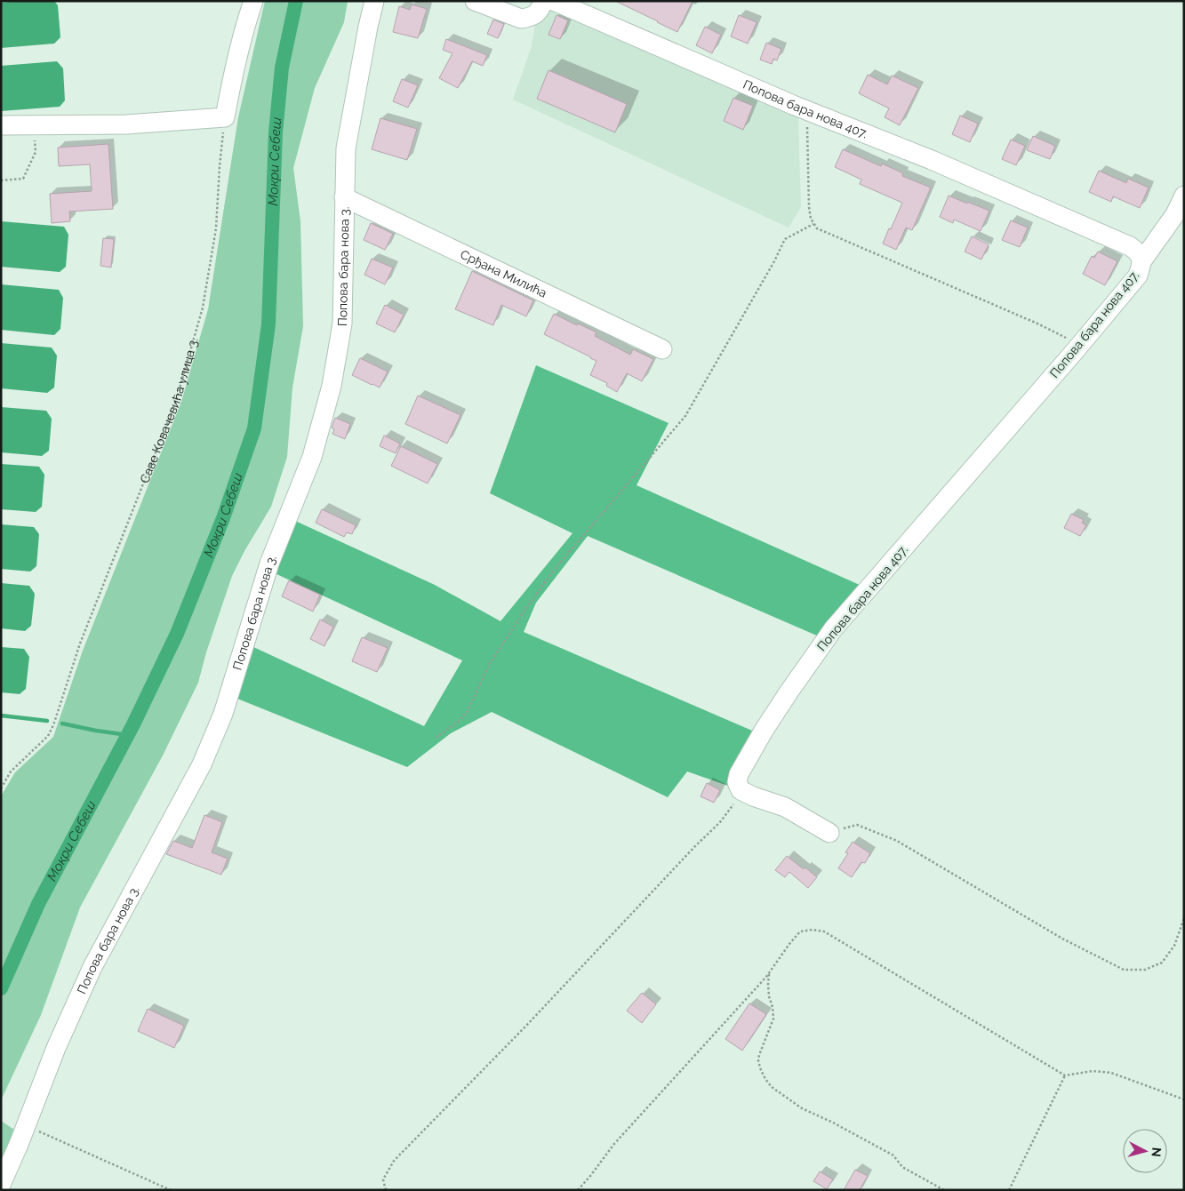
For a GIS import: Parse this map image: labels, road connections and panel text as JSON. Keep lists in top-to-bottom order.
{
  "streets": {
    "street": ["Попова бара нова 407.", "Попова бара нова 3.", "Срђана Милића"],
    "path": ["Саве Ковачевића улица 3."]
  },
  "crossings": [
    ["Попова бара нова 3.", "Срђана Милића"]
  ],
  "water": ["Мокри Себеш"],
  "north": "right"
}
